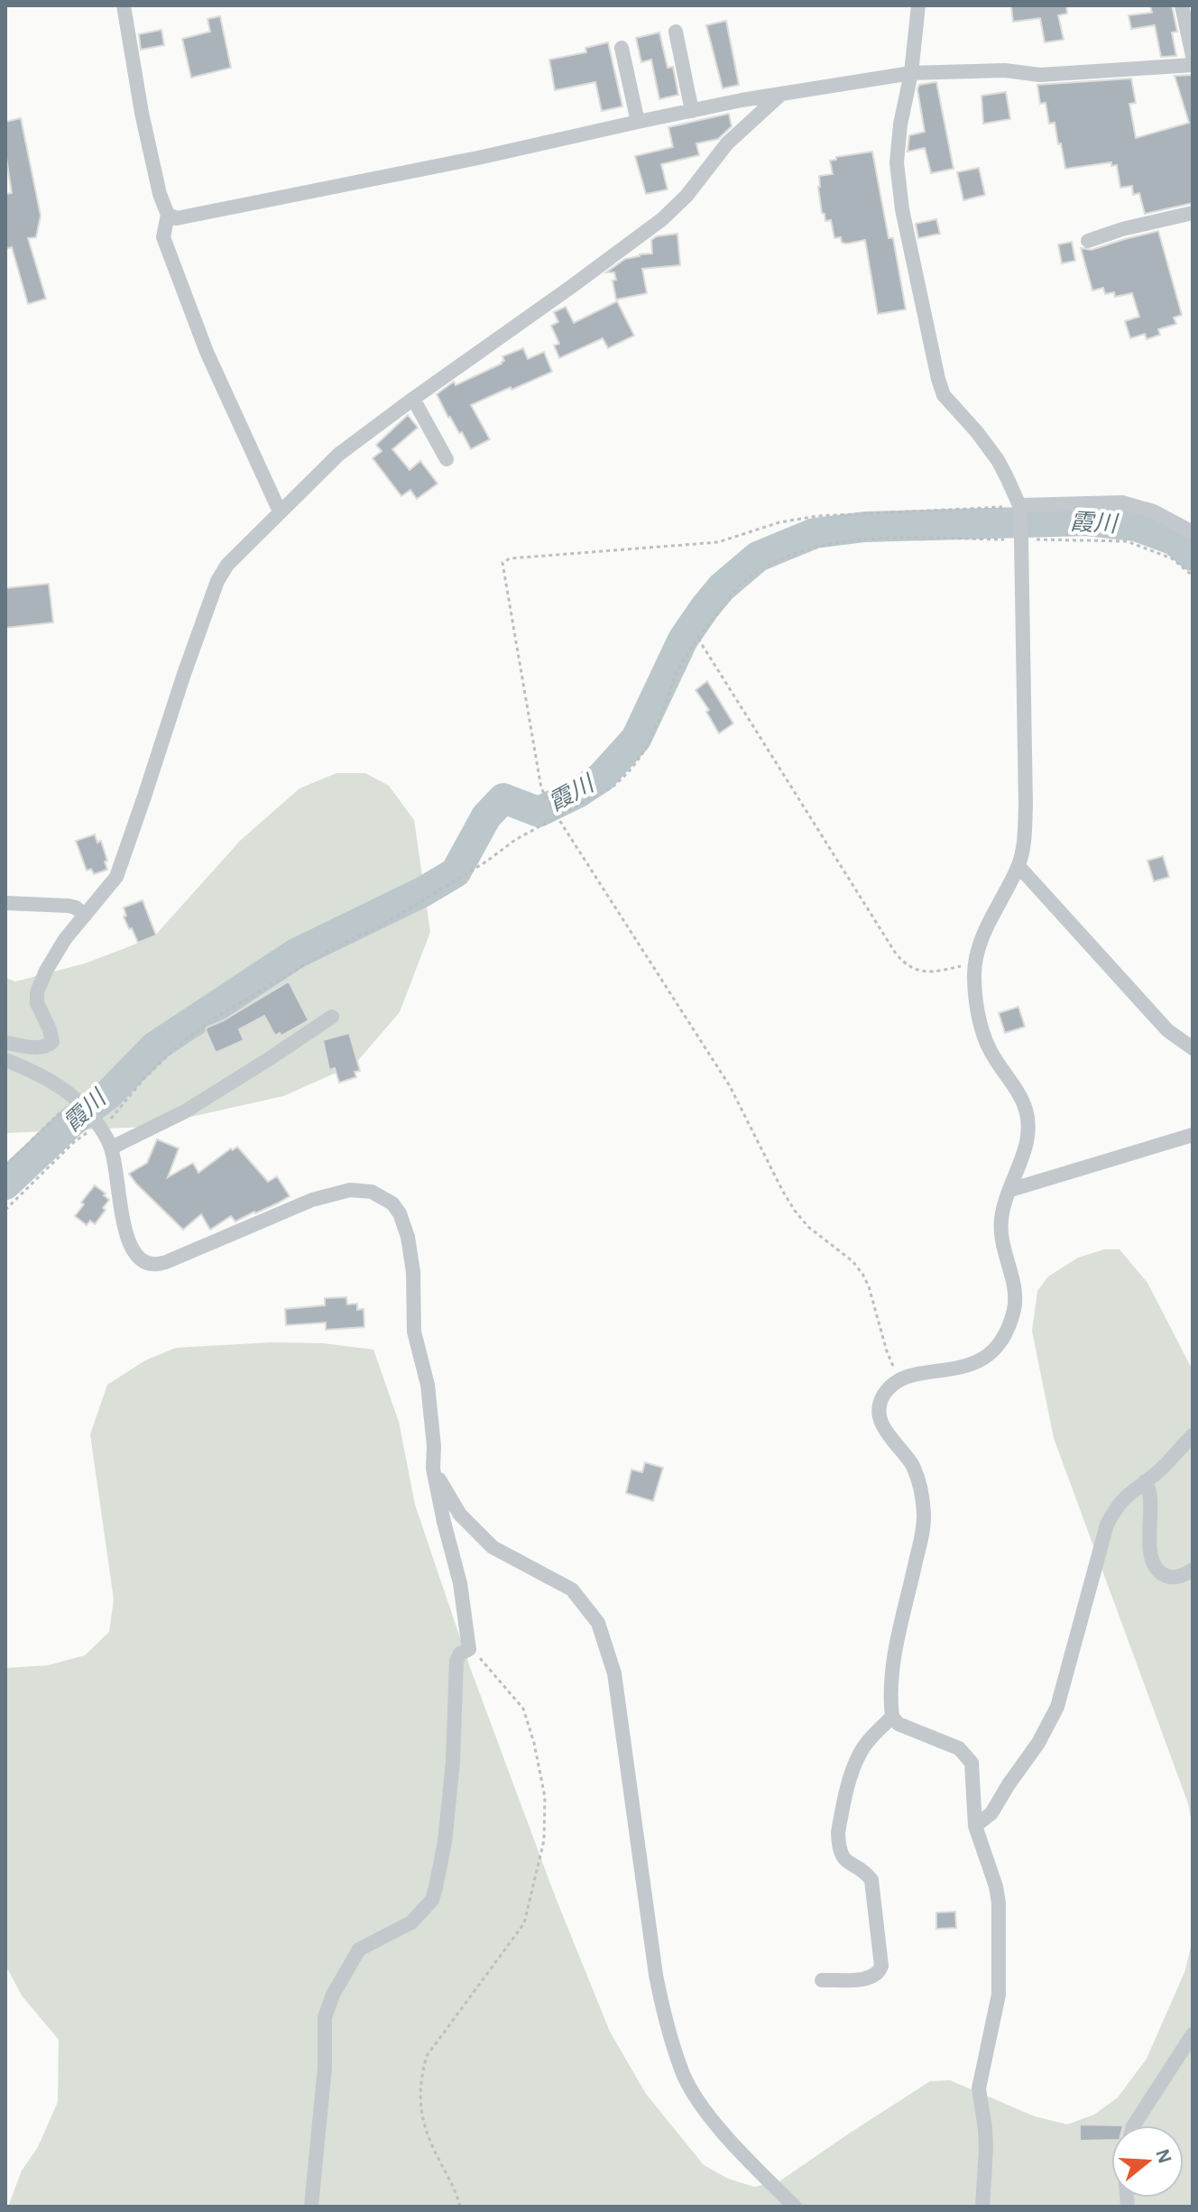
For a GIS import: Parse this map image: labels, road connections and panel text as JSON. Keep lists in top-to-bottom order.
{
  "water": ["霞川"],
  "north": "right"
}
